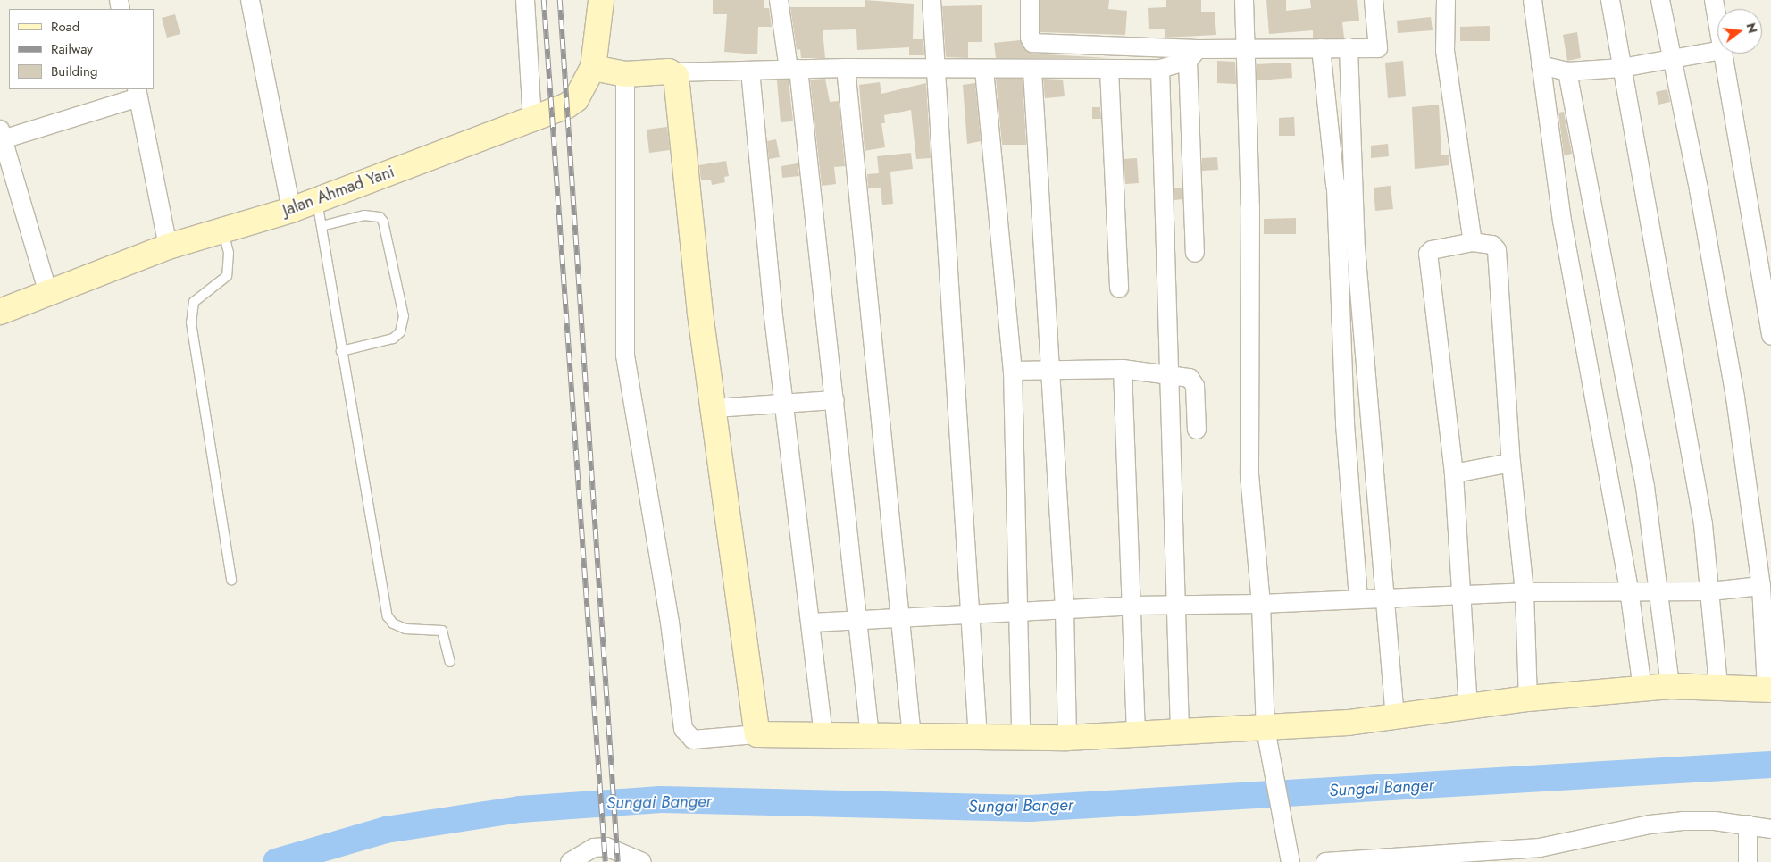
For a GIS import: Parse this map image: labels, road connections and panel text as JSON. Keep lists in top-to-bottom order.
{
  "streets": {
    "street": ["Jalan Ahmad Yani"]
  },
  "water": ["Sungai Banger"],
  "legend": ["Road", "Railway", "Building"],
  "north": "right"
}
